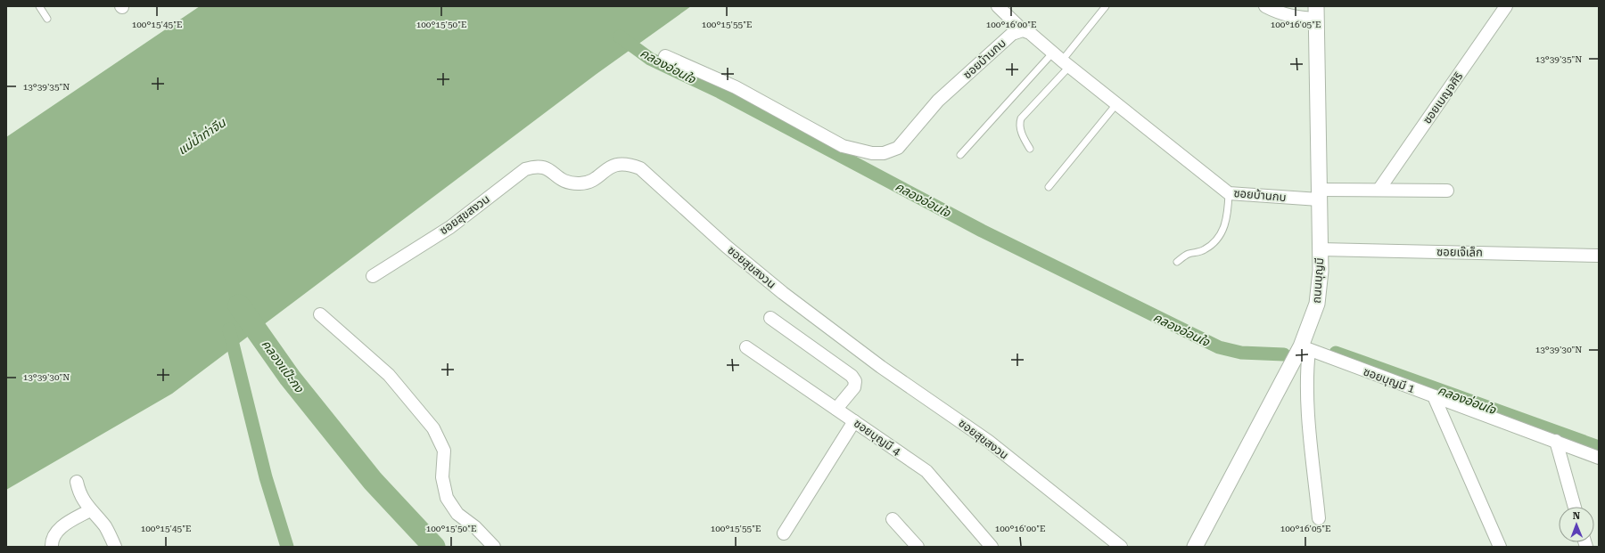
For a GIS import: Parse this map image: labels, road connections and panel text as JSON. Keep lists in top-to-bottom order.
{
  "streets": {
    "street": [
      "ซอยบ้านกบ",
      "ซอยเบญจศิริ",
      "ซอยสุขสงวน",
      "ซอยเจ๊เล็ก",
      "ถนนบุญมี",
      "ซอยบุญมี 1",
      "ซอยบุญมี 4"
    ]
  },
  "crossings": [
    ["ซอยบ้านกบ", "ถนนบุญมี"],
    ["ซอยเจ๊เล็ก", "ถนนบุญมี"],
    ["ถนนบุญมี", "ซอยบุญมี 1"]
  ],
  "water": ["คลองอ่อนใจ", "แม่น้ำท่าจีน", "คลองแป๊ะกง"],
  "north": "top",
  "coordinates": [
    "100°15'45\"E",
    "100°15'50\"E",
    "100°15'55\"E",
    "100°16'00\"E",
    "100°16'05\"E",
    "13°39'35\"N",
    "13°39'30\"N"
  ]
}
